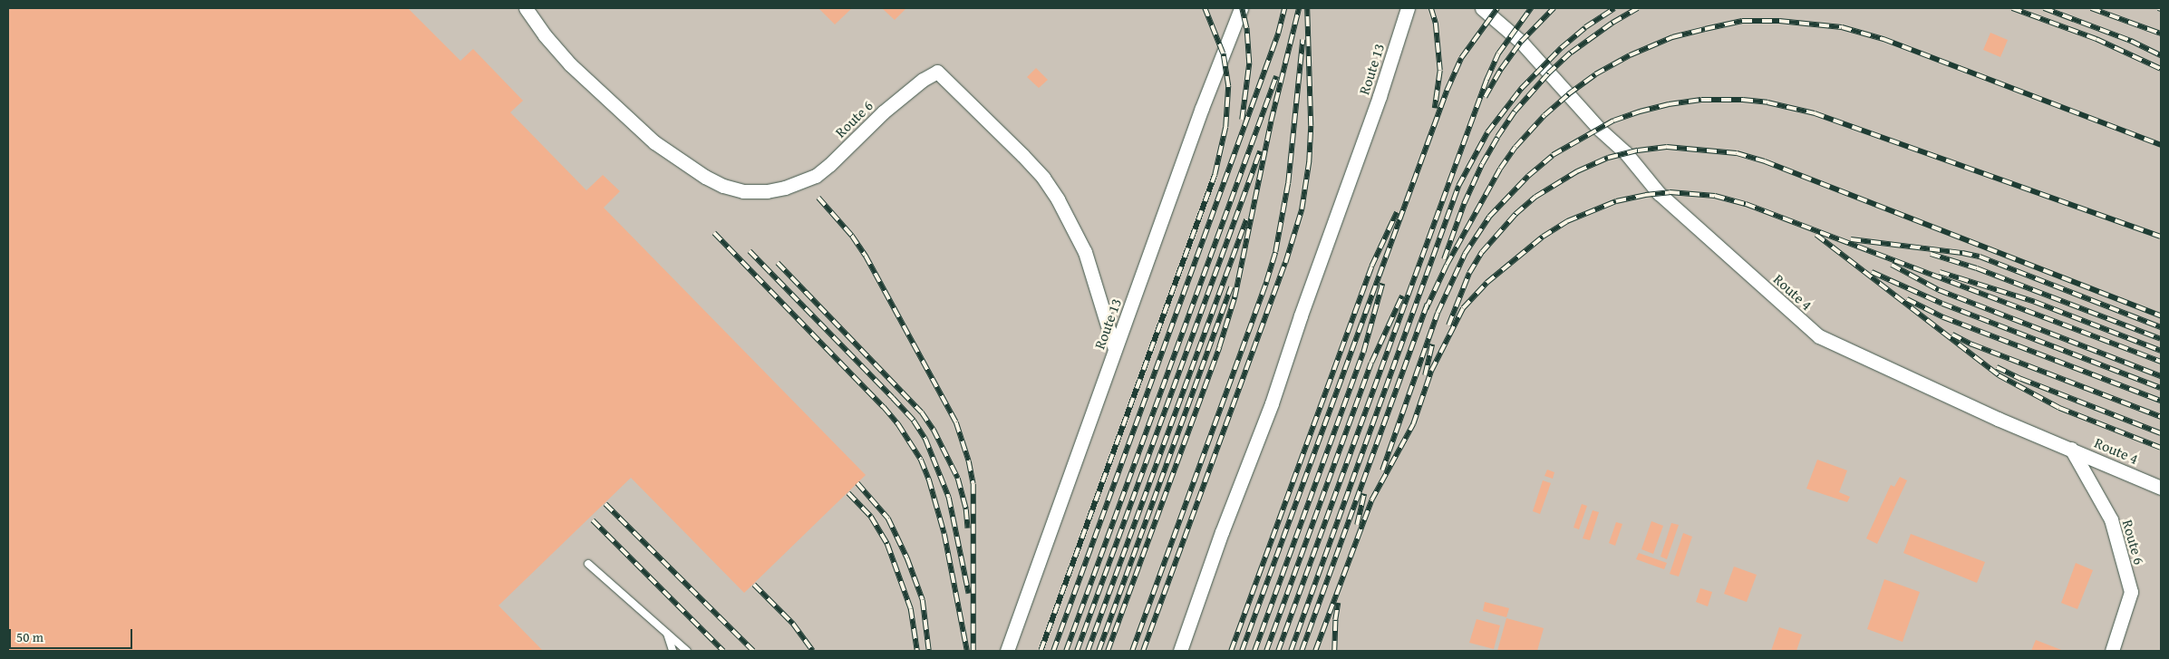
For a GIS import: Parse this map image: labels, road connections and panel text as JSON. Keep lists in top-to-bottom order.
{
  "streets": {
    "street": ["Route 13", "Route 6", "Route 4"]
  },
  "crossings": [
    ["Route 13", "Route 6"],
    ["Route 6", "Route 4"]
  ],
  "scale_bar": "50 m"
}
